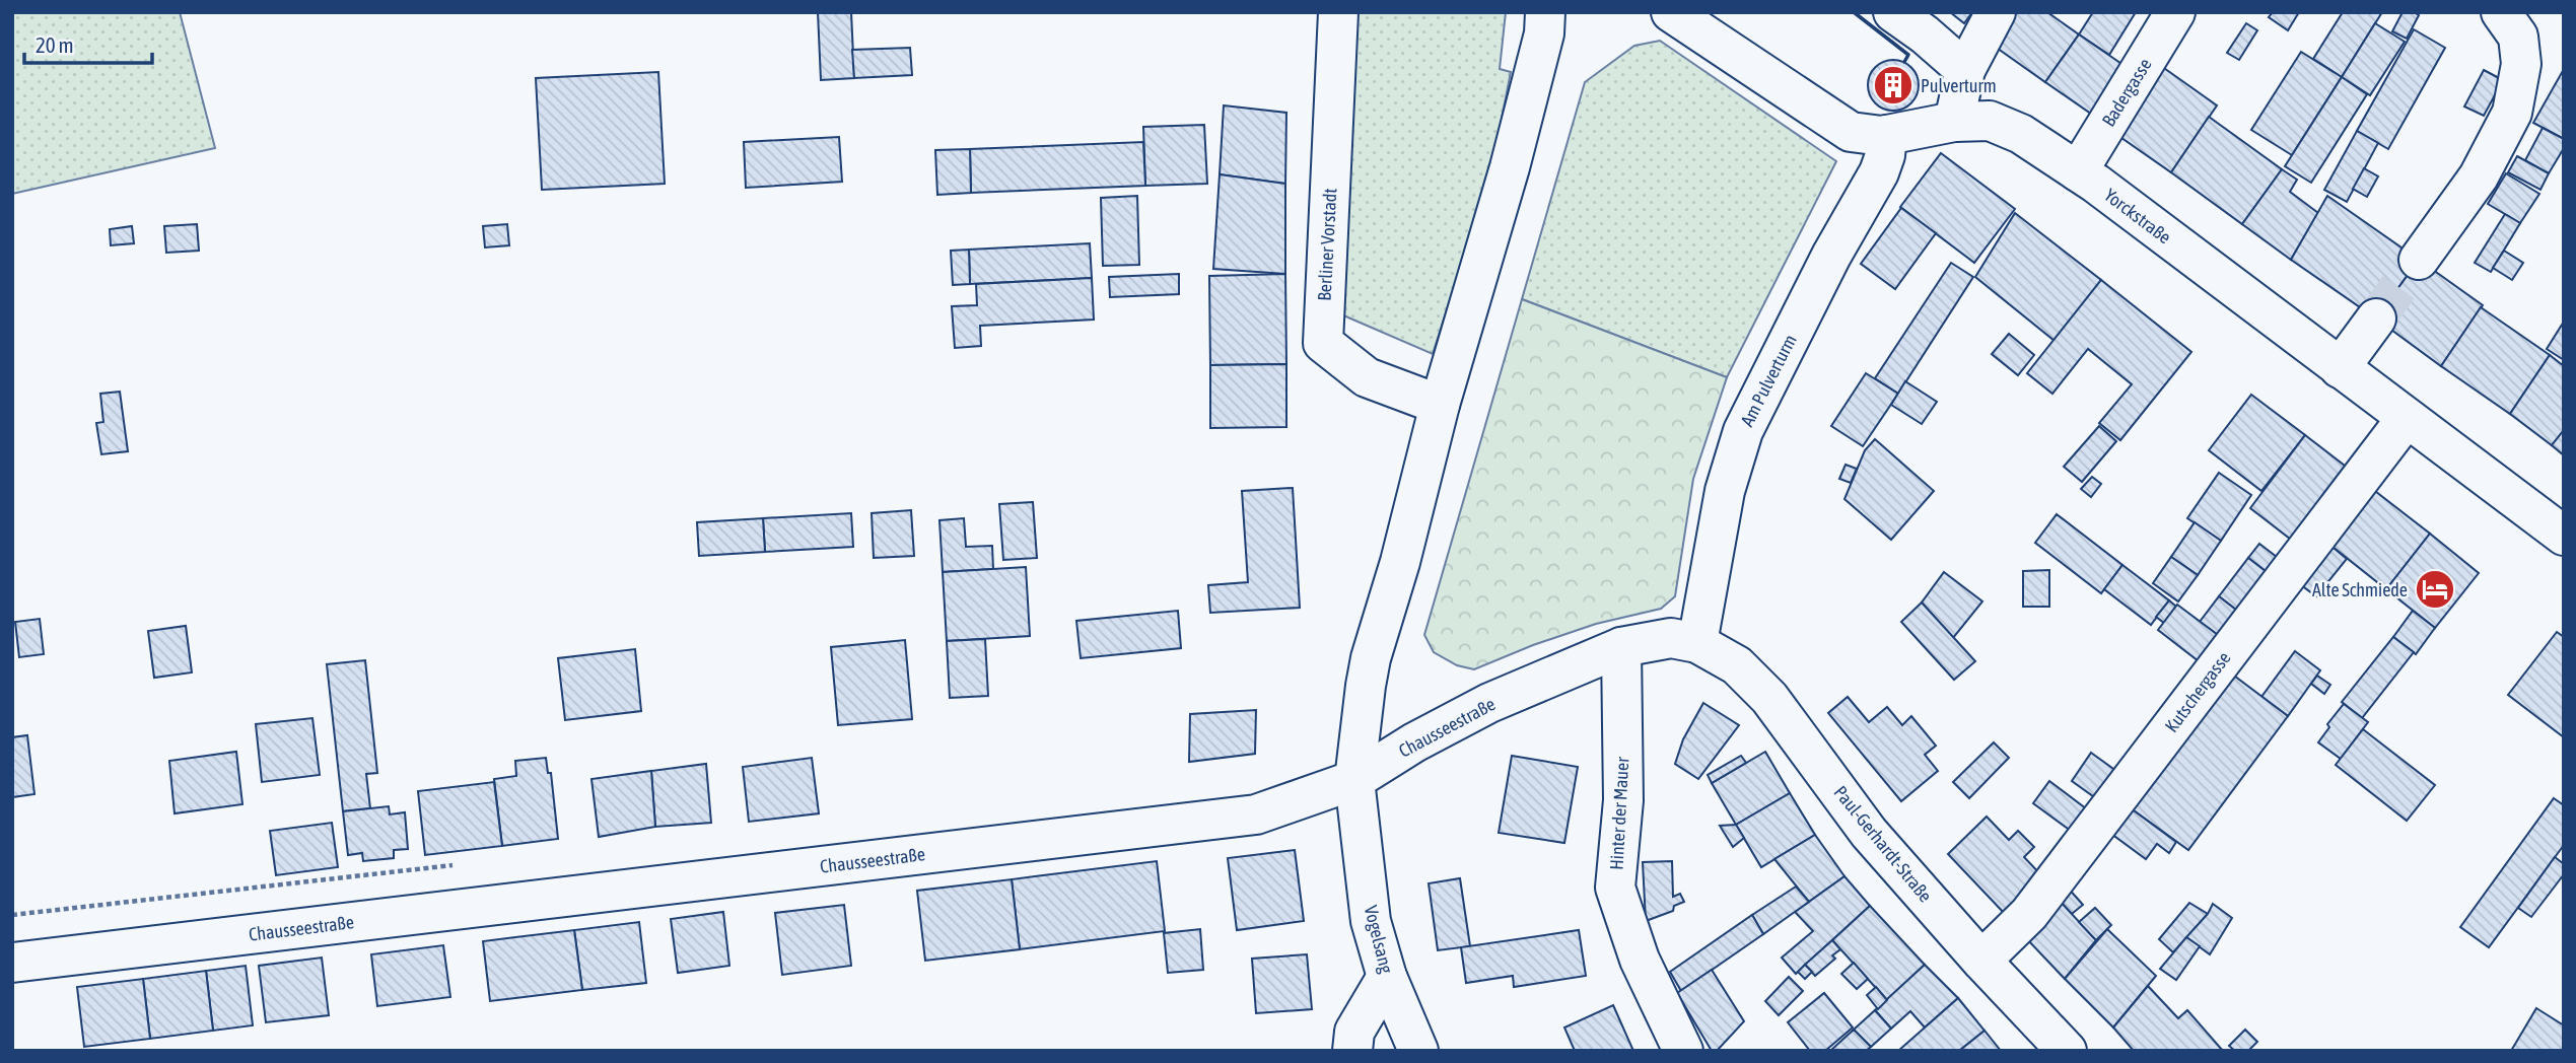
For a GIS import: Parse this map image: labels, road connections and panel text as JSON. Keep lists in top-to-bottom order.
{
  "streets": {
    "street": [
      "Badergasse",
      "Yorckstraße",
      "Berliner Vorstadt",
      "Am Pulverturm",
      "Kutschergasse",
      "Chausseestraße",
      "Hinter der Mauer",
      "Paul-Gerhardt-Straße",
      "Vogelsang"
    ]
  },
  "crossings": [
    ["Badergasse", "Yorckstraße"],
    ["Yorckstraße", "Am Pulverturm"],
    ["Yorckstraße", "Kutschergasse"],
    ["Am Pulverturm", "Chausseestraße"],
    ["Am Pulverturm", "Paul-Gerhardt-Straße"],
    ["Kutschergasse", "Paul-Gerhardt-Straße"],
    ["Chausseestraße", "Hinter der Mauer"],
    ["Chausseestraße", "Paul-Gerhardt-Straße"],
    ["Chausseestraße", "Vogelsang"]
  ],
  "places": {
    "building": ["Pulverturm"],
    "hotel": ["Alte Schmiede"]
  },
  "scale_bar": "20 m"
}
